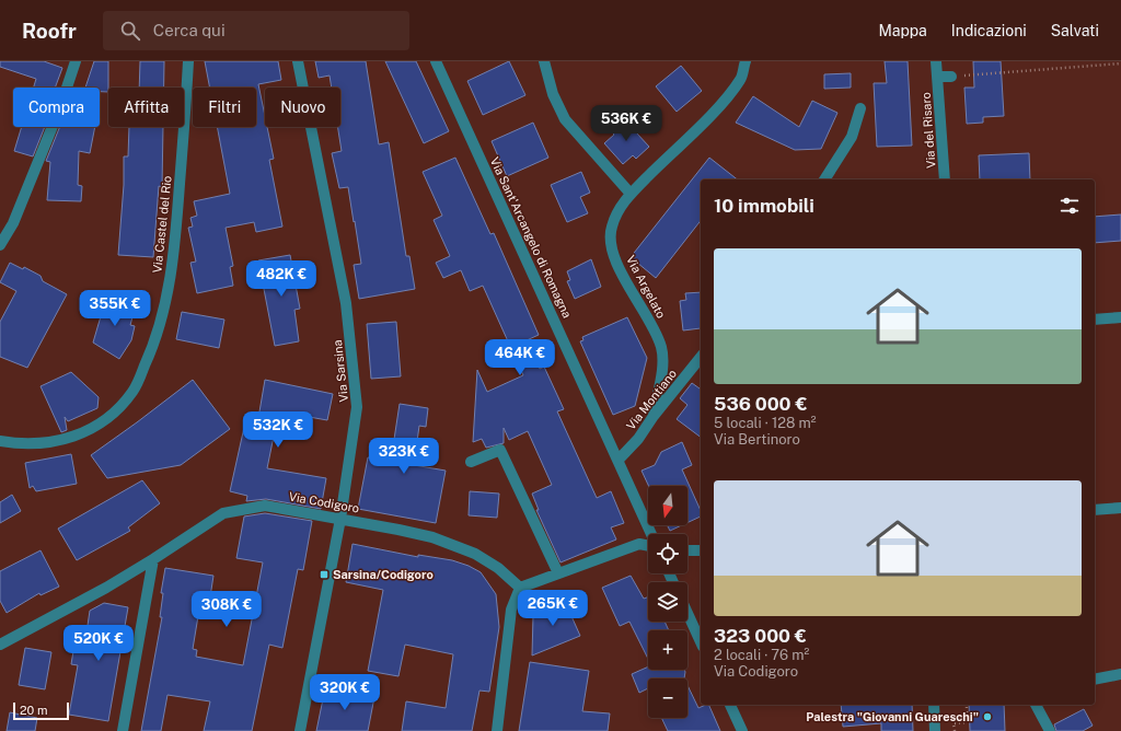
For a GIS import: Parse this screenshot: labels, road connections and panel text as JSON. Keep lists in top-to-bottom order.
{
  "streets": {
    "street": [
      "Via del Risaro",
      "Via Castel del Rio",
      "Via Sant'Arcangelo di Romagna",
      "Via Argelato",
      "Via Sarsina",
      "Via Montiano",
      "Via Codigoro"
    ]
  },
  "crossings": [
    ["Via Sant'Arcangelo di Romagna", "Via Montiano"],
    ["Via Argelato", "Via Montiano"],
    ["Via Sarsina", "Via Codigoro"]
  ],
  "places": {
    "transit": ["Sarsina/Codigoro"],
    "other": ["Palestra \"Giovanni Guareschi\""]
  },
  "scale_bar": "20 m",
  "north": "bottom",
  "page": {
    "header": "Roofr",
    "search": "Cerca qui",
    "nav": ["Mappa", "Indicazioni", "Salvati"],
    "chip": [
      "Compra",
      "Affitta",
      "Filtri",
      "Nuovo"
    ],
    "price": [
      "536K €",
      "482K €",
      "355K €",
      "464K €",
      "532K €",
      "323K €",
      "265K €",
      "308K €",
      "520K €",
      "320K €"
    ],
    "heading": "10 immobili",
    "list": [
      {
        "name": "536 000 €",
        "note": "5 locali · 128 m² · Via Bertinoro"
      },
      {
        "name": "323 000 €",
        "note": "2 locali · 76 m² · Via Codigoro"
      }
    ],
    "map_buttons": ["+", "−"],
    "scale": "20 m"
  }
}
